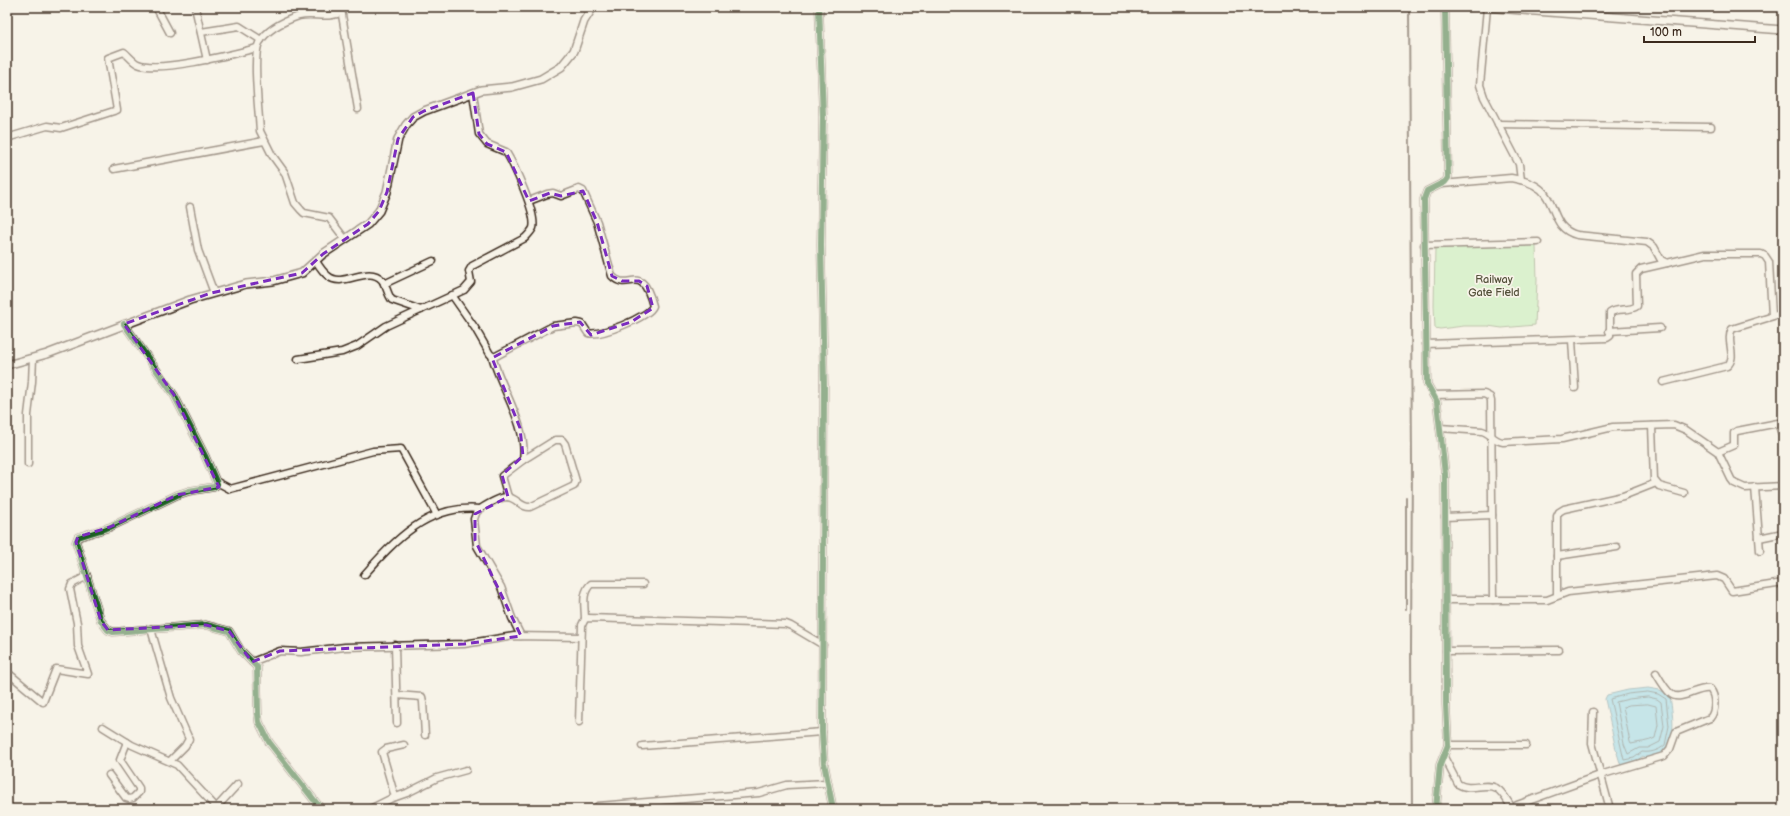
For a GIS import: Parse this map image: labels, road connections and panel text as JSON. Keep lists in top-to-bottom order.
{
  "parks": ["Railway Gate Field"],
  "scale_bar": "100 m"
}
